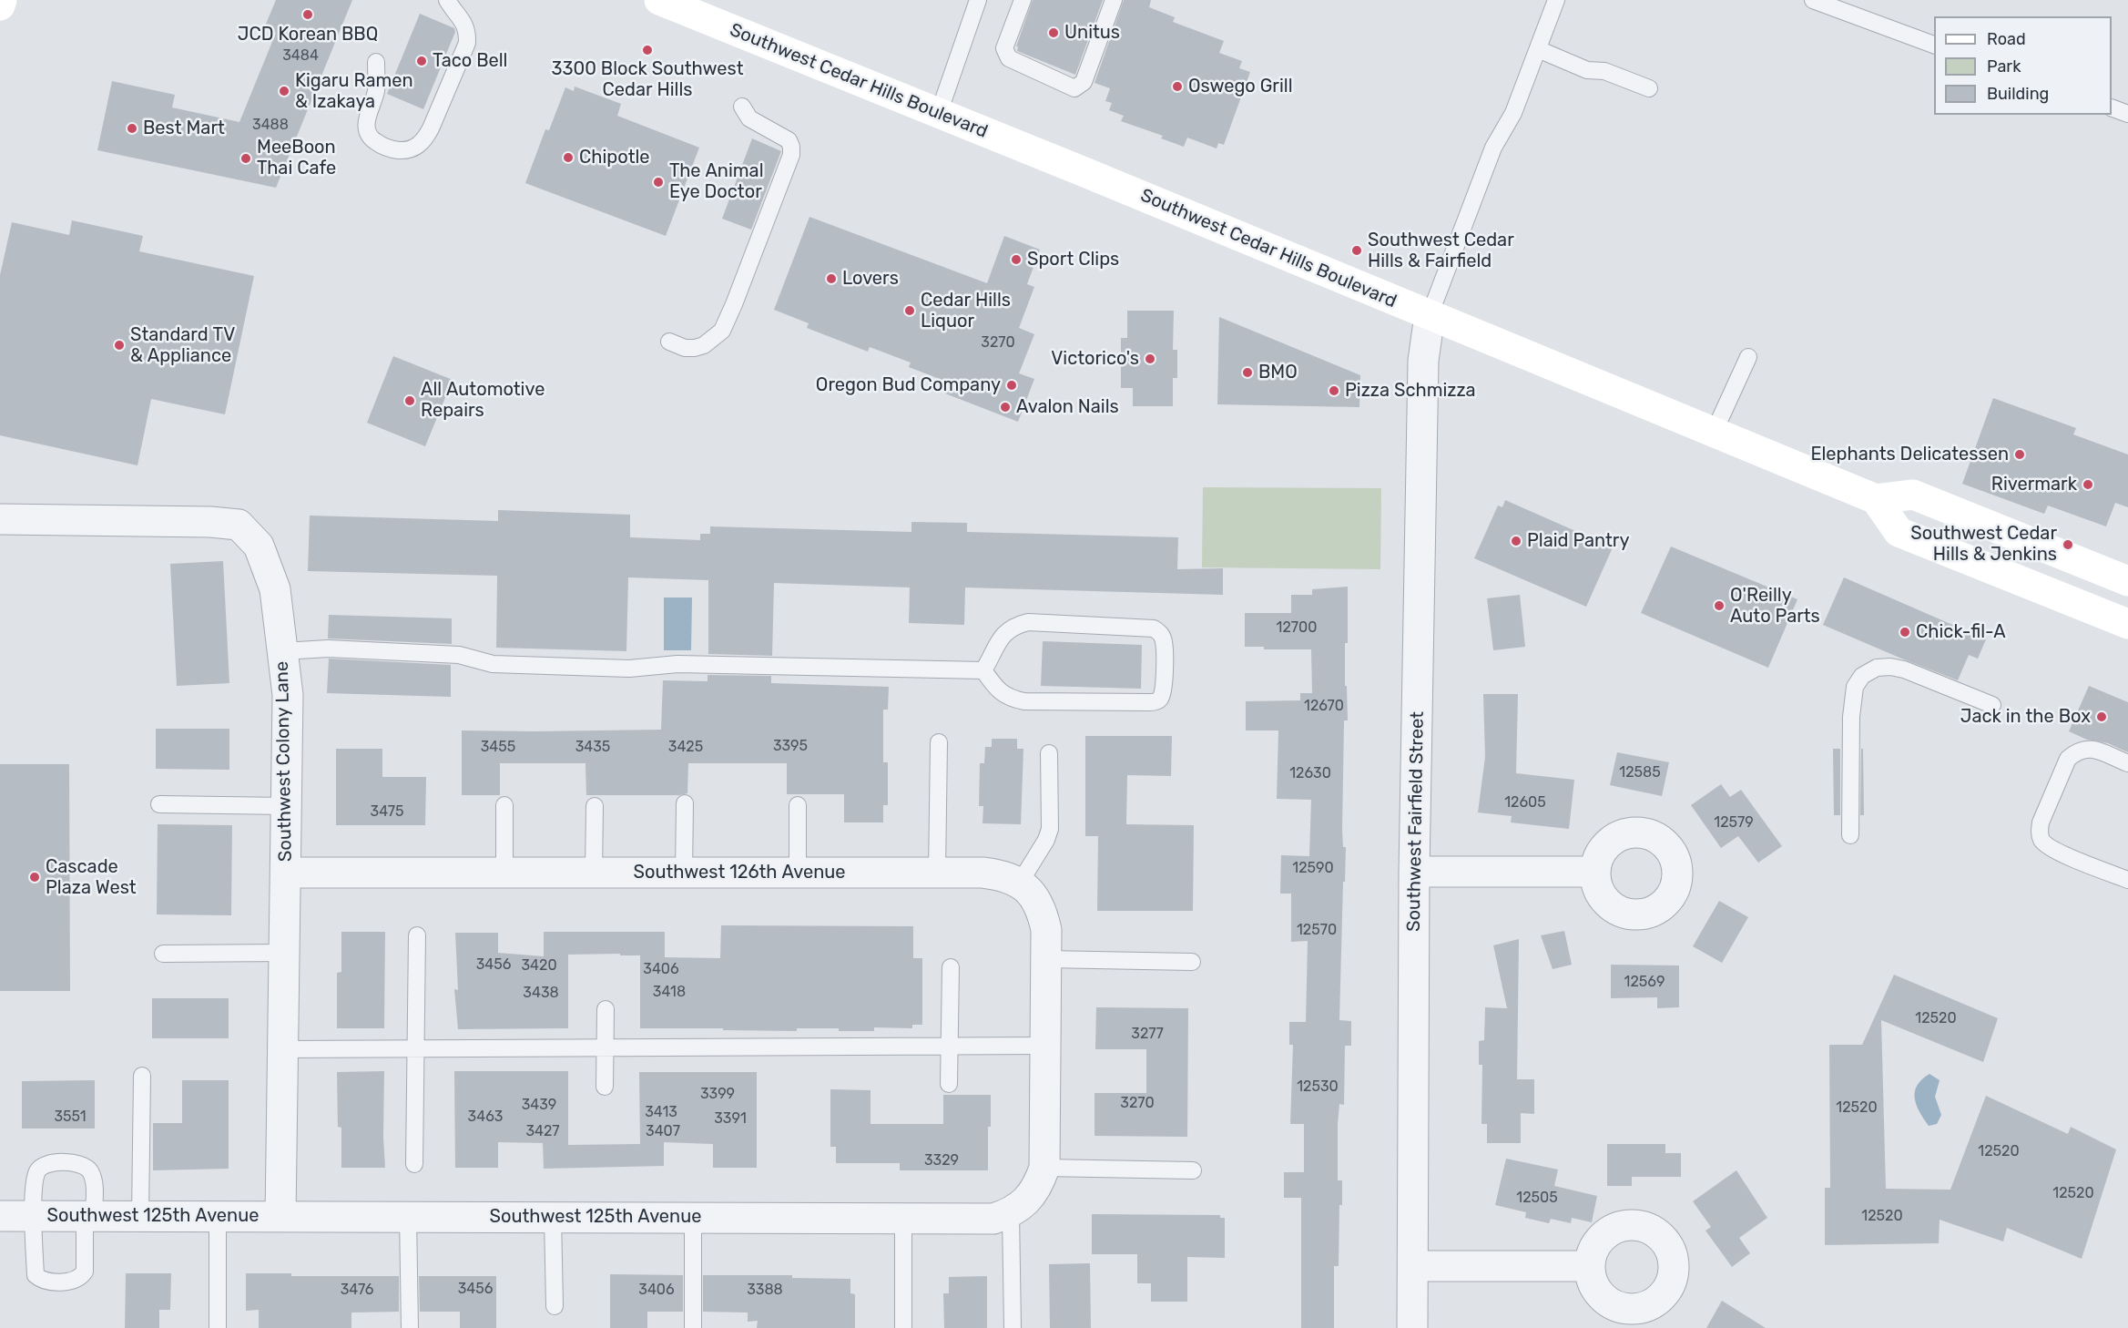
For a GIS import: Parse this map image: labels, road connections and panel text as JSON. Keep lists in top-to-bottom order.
{
  "streets": {
    "main road": ["Southwest Cedar Hills Boulevard"],
    "street": [
      "Southwest Colony Lane",
      "Southwest Fairfield Street",
      "Southwest 126th Avenue",
      "Southwest 125th Avenue"
    ]
  },
  "crossings": [
    ["Southwest Cedar Hills Boulevard", "Southwest Fairfield Street"],
    ["Southwest Colony Lane", "Southwest 126th Avenue"],
    ["Southwest Colony Lane", "Southwest 125th Avenue"]
  ],
  "places": [
    "JCD Korean BBQ",
    "Unitus",
    "3300 Block Southwest Cedar Hills",
    "Taco Bell",
    "Oswego Grill",
    "Kigaru Ramen & Izakaya",
    "Best Mart",
    "Chipotle",
    "MeeBoon Thai Cafe",
    "The Animal Eye Doctor",
    "Southwest Cedar Hills & Fairfield",
    "Sport Clips",
    "Lovers",
    "Cedar Hills Liquor",
    "Standard TV & Appliance",
    "Victorico's",
    "BMO",
    "Oregon Bud Company",
    "Pizza Schmizza",
    "All Automotive Repairs",
    "Avalon Nails",
    "Elephants Delicatessen",
    "Rivermark",
    "Plaid Pantry",
    "Southwest Cedar Hills & Jenkins",
    "O'Reilly Auto Parts",
    "Chick-fil-A",
    "Jack in the Box",
    "Cascade Plaza West"
  ],
  "house_numbers": [
    "3484",
    "3488",
    "3270",
    "12700",
    "12670",
    "3395",
    "3455",
    "3435",
    "3425",
    "12585",
    "12630",
    "12605",
    "3475",
    "12579",
    "12590",
    "12570",
    "3456",
    "3420",
    "3406",
    "12569",
    "3418",
    "3438",
    "12520",
    "3277",
    "12530",
    "3399",
    "3270",
    "3439",
    "12520",
    "3413",
    "3551",
    "3463",
    "3391",
    "3427",
    "3407",
    "12520",
    "3329",
    "12520",
    "12505",
    "12520",
    "3456",
    "3476",
    "3406",
    "3388"
  ],
  "legend": ["Road", "Park", "Building"]
}
